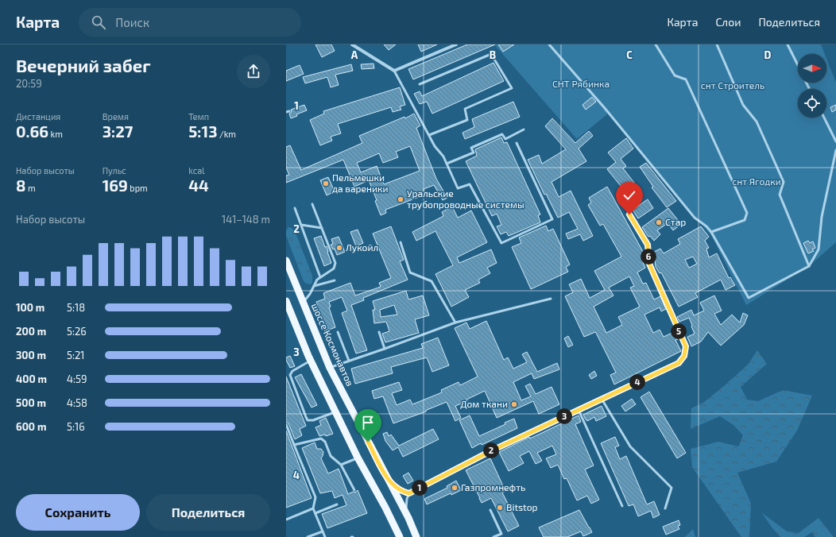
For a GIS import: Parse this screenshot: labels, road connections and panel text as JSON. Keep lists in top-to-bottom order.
{
  "streets": {
    "main road": ["шоссе Космонавтов"]
  },
  "parks": ["СНТ Рябинка", "снт Строитель", "снт Ягодки"],
  "places": [
    "Пельмешки да вареники",
    "Уральские трубопроводные системы",
    "Стар",
    "Лукойл",
    "Дом ткани",
    "Газпромнефть",
    "Bitstop"
  ],
  "north": "right",
  "page": {
    "header": "Карта",
    "search": "Поиск",
    "nav": ["Карта", "Слои", "Поделиться"],
    "heading": ["Вечерний забег", "20:59"],
    "stats": [
      ["Дистанция", "0.66 km"],
      ["Время", "3:27"],
      ["Темп", "5:13 /km"],
      ["Набор высоты", "8 m"],
      ["Пульс", "169 bpm"],
      ["kcal", "44"]
    ],
    "chart": ["Набор высоты", "141–148 m"],
    "pins": [
      "6",
      "5",
      "4",
      "3",
      "2",
      "1"
    ],
    "list": [
      {
        "name": "100 m",
        "note": "5:18"
      },
      {
        "name": "200 m",
        "note": "5:26"
      },
      {
        "name": "300 m",
        "note": "5:21"
      },
      {
        "name": "400 m",
        "note": "4:59"
      },
      {
        "name": "500 m",
        "note": "4:58"
      },
      {
        "name": "600 m",
        "note": "5:16"
      }
    ],
    "buttons": ["Сохранить", "Поделиться"]
  },
  "grid": {
    "columns": [
      "A",
      "B",
      "C",
      "D"
    ],
    "rows": [
      "1",
      "2",
      "3",
      "4"
    ]
  }
}
